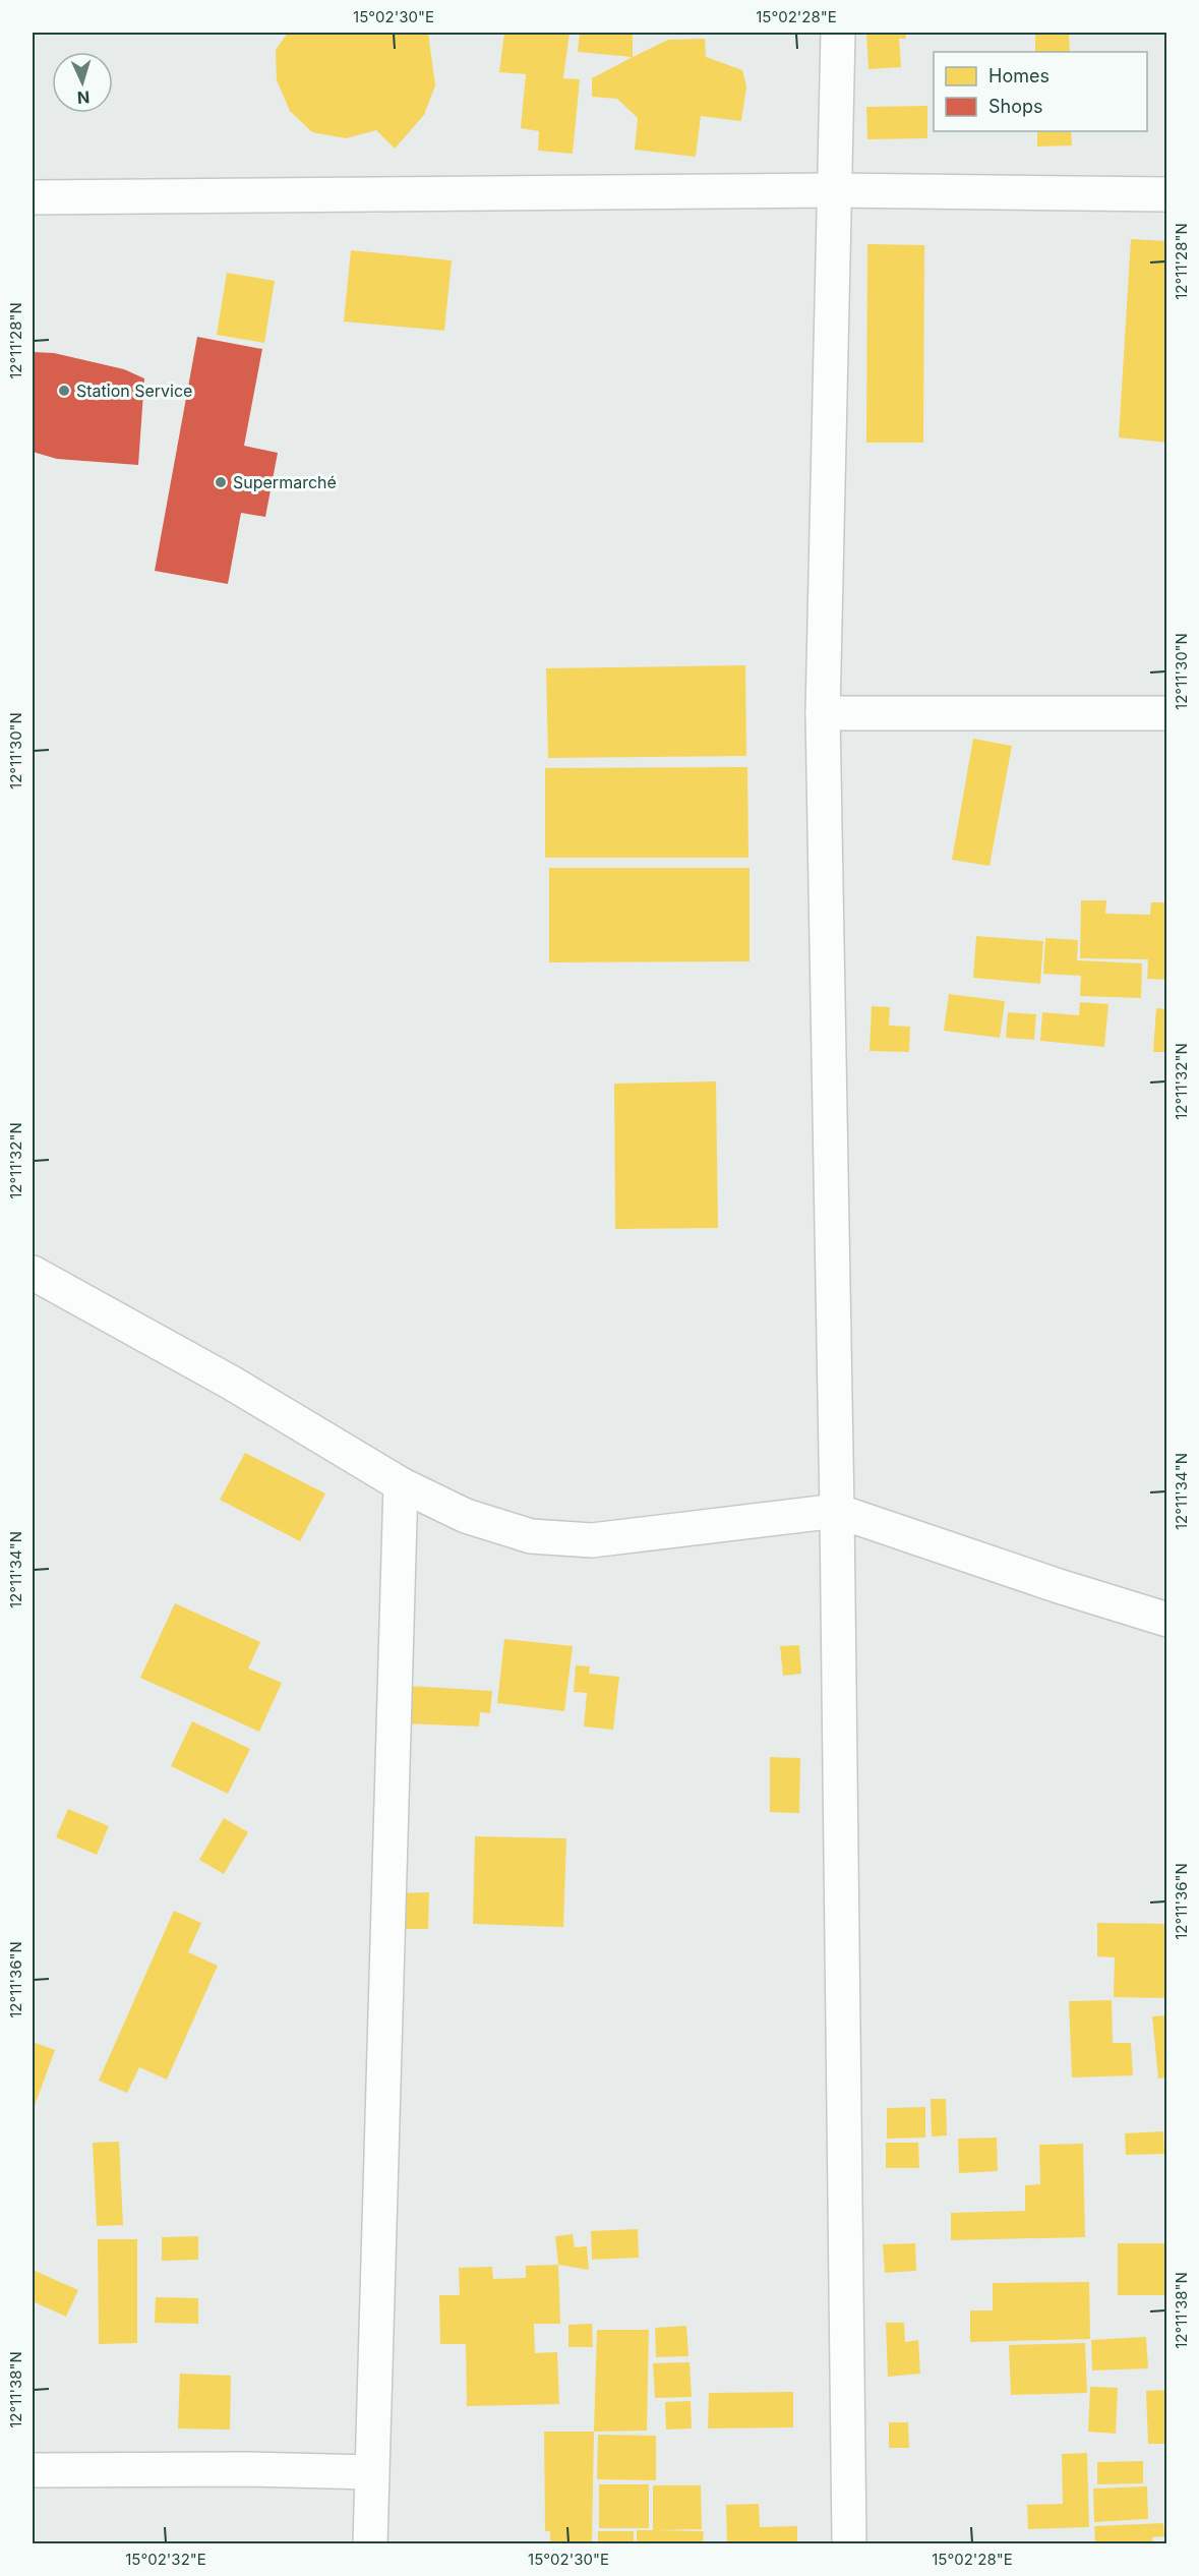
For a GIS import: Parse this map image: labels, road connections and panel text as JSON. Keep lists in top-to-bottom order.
{
  "places": ["Station Service", "Supermarché"],
  "legend": ["Homes", "Shops"],
  "north": "bottom",
  "coordinates": [
    "15°02'30\"E",
    "15°02'28\"E",
    "12°11'28\"N",
    "12°11'30\"N",
    "12°11'32\"N",
    "12°11'34\"N",
    "12°11'36\"N",
    "12°11'38\"N",
    "15°02'32\"E"
  ]
}
